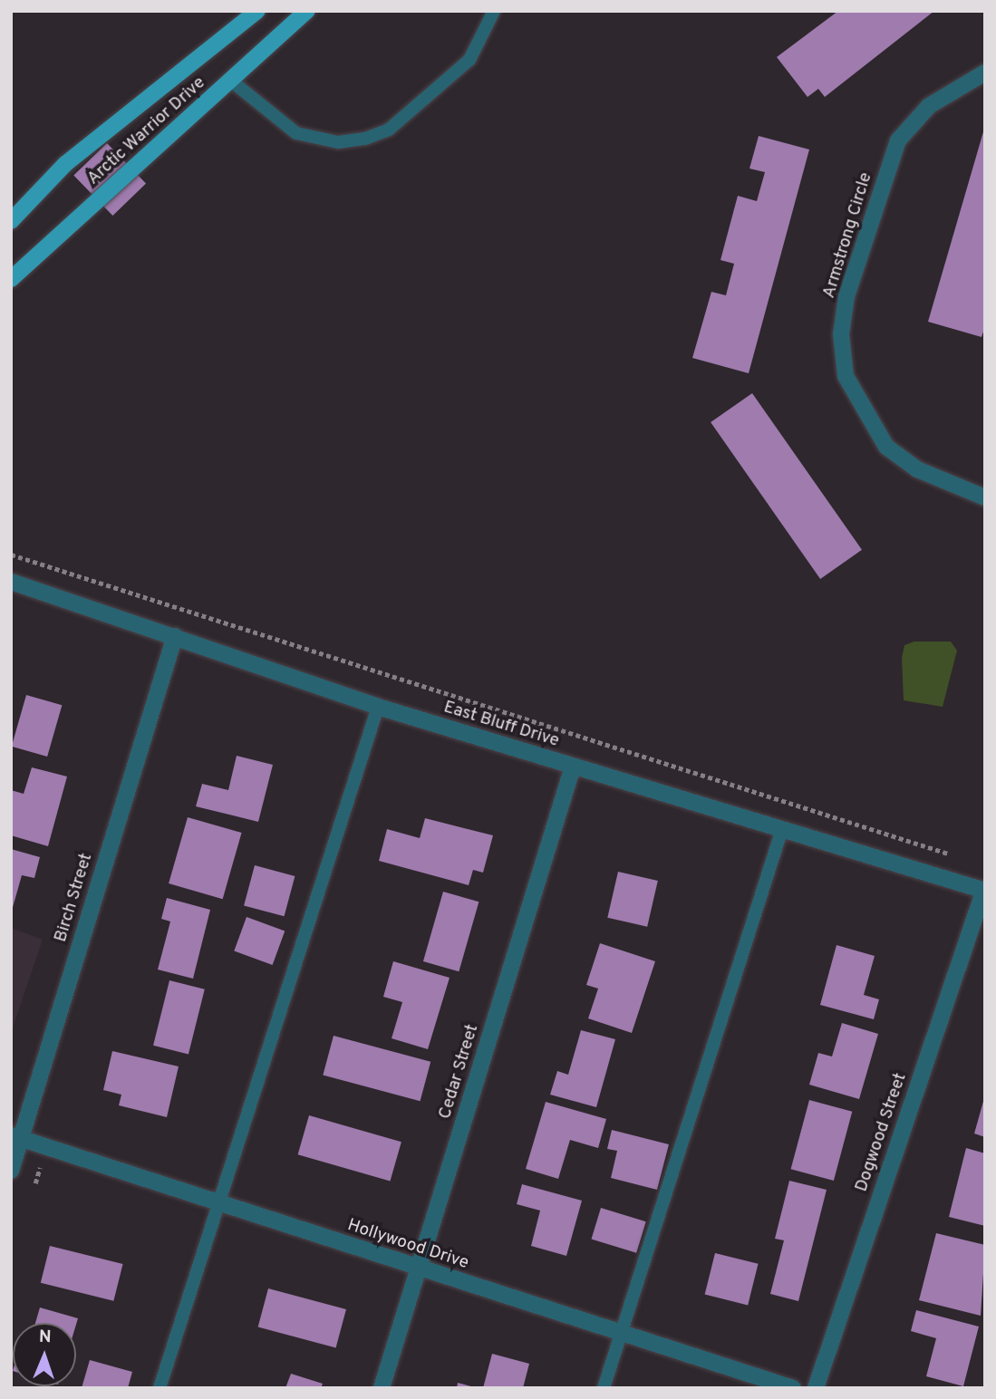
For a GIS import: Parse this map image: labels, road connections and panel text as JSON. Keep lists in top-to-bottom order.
{
  "streets": {
    "main road": ["Arctic Warrior Drive"],
    "street": [
      "Armstrong Circle",
      "East Bluff Drive",
      "Birch Street",
      "Cedar Street",
      "Dogwood Street",
      "Hollywood Drive"
    ]
  },
  "crossings": [
    ["East Bluff Drive", "Birch Street"],
    ["East Bluff Drive", "Cedar Street"],
    ["East Bluff Drive", "Dogwood Street"],
    ["Birch Street", "Hollywood Drive"],
    ["Cedar Street", "Hollywood Drive"]
  ],
  "north": "top"
}
